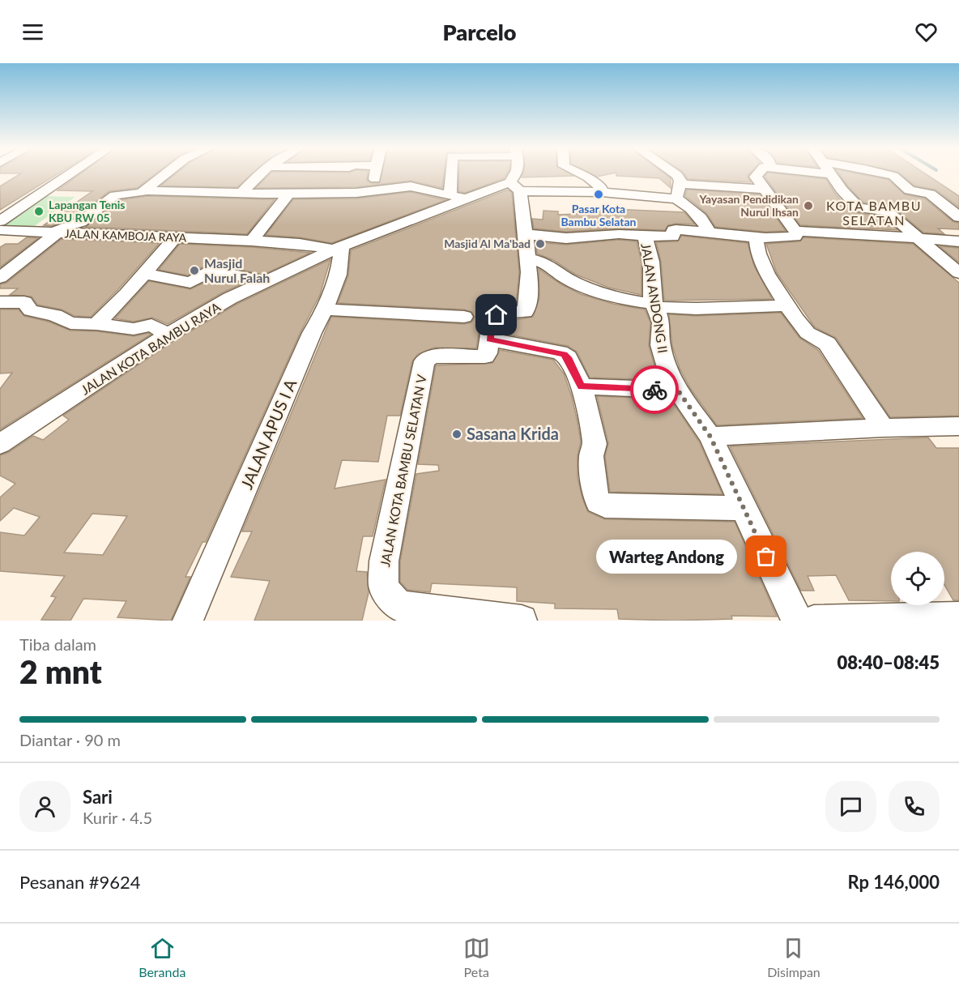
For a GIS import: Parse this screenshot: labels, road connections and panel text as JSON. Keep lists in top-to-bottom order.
{
  "streets": {
    "street": [
      "JALAN KAMBOJA RAYA",
      "JALAN ANDONG II",
      "JALAN KOTA BAMBU RAYA",
      "JALAN APUS I A",
      "JALAN KOTA BAMBU SELATAN V"
    ]
  },
  "crossings": [
    ["JALAN KAMBOJA RAYA", "JALAN KOTA BAMBU RAYA"],
    ["JALAN KAMBOJA RAYA", "JALAN APUS I A"],
    ["JALAN KOTA BAMBU RAYA", "JALAN APUS I A"],
    ["JALAN KOTA BAMBU RAYA", "JALAN KOTA BAMBU SELATAN V"]
  ],
  "districts": ["KOTA BAMBU SELATAN"],
  "places": [
    "Pasar Kota Bambu Selatan",
    "Yayasan Pendidikan Nurul Ihsan",
    "Lapangan Tenis KBU RW 05",
    "Masjid Al Ma'bad",
    "Masjid Nurul Falah",
    "Sasana Krida",
    "Warteg Andong"
  ],
  "page": {
    "header": "Parcelo",
    "bubble": "Warteg Andong",
    "heading": ["2 mnt", "Tiba dalam", "08:40–08:45"],
    "panel": [
      "Sari",
      "Kurir · 4.5",
      "Pesanan #9624",
      "Rp 146,000"
    ],
    "bar": "Diantar · 90 m",
    "tabs": ["Beranda", "Peta", "Disimpan"]
  }
}
